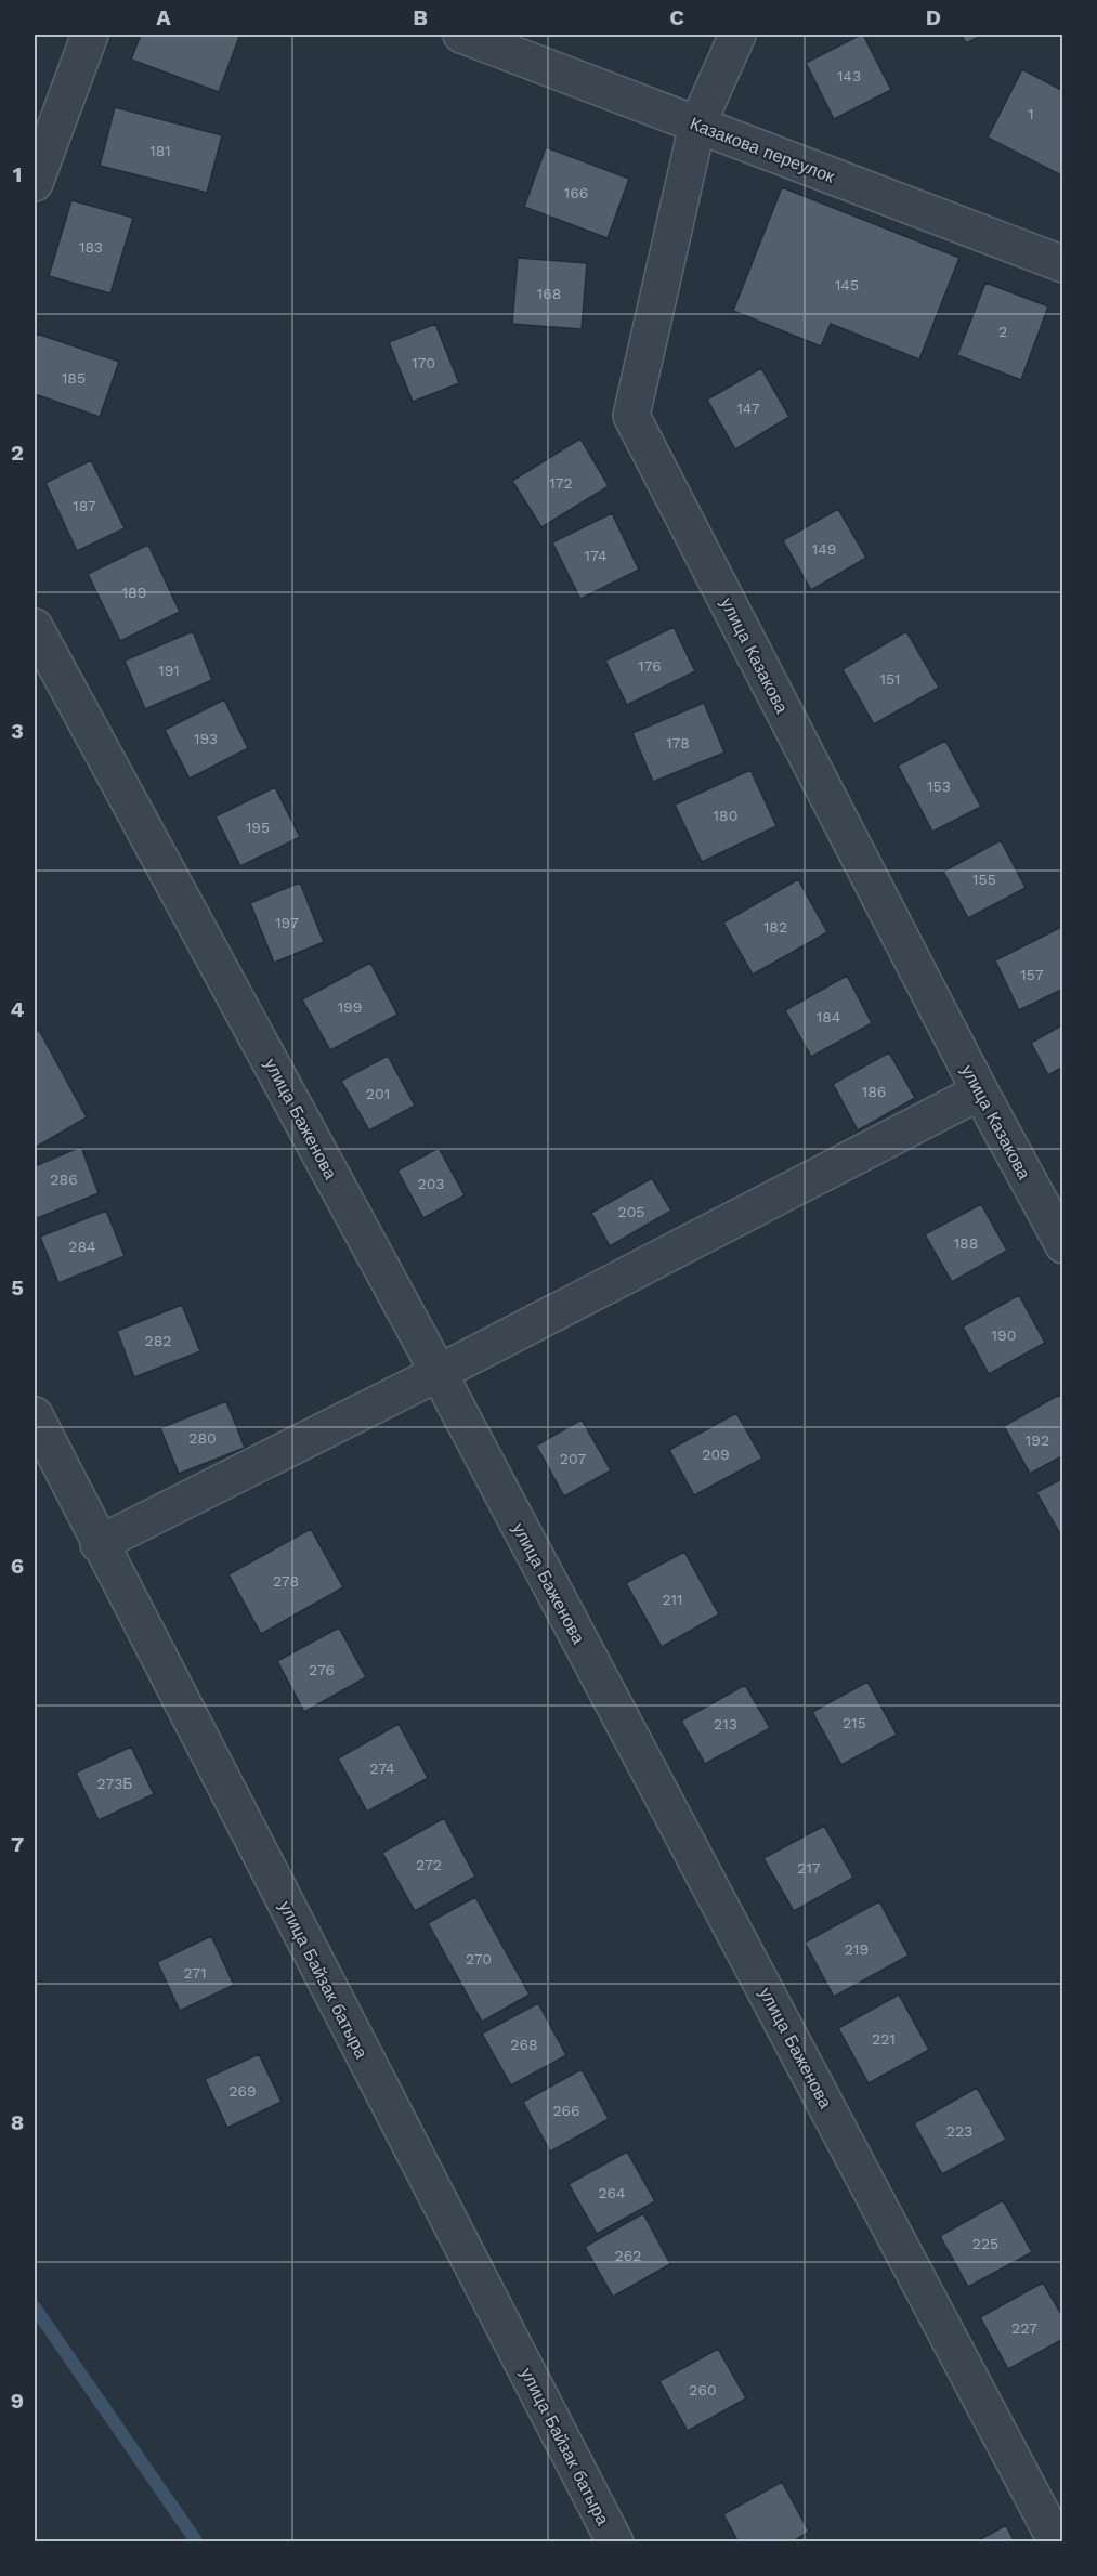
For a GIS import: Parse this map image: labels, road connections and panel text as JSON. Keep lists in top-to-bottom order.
{
  "streets": {
    "street": [
      "Казакова переулок",
      "улица Казакова",
      "улица Баженова",
      "улица Байзак батыра"
    ]
  },
  "crossings": [
    ["Казакова переулок", "улица Казакова"]
  ],
  "house_numbers": [
    "143",
    "1",
    "181",
    "166",
    "183",
    "145",
    "168",
    "2",
    "170",
    "185",
    "147",
    "172",
    "187",
    "149",
    "174",
    "189",
    "176",
    "191",
    "151",
    "193",
    "178",
    "153",
    "180",
    "195",
    "155",
    "197",
    "182",
    "157",
    "199",
    "184",
    "186",
    "201",
    "286",
    "203",
    "205",
    "188",
    "284",
    "190",
    "282",
    "280",
    "192",
    "209",
    "207",
    "278",
    "211",
    "276",
    "215",
    "213",
    "274",
    "273Б",
    "272",
    "217",
    "219",
    "270",
    "271",
    "221",
    "268",
    "269",
    "266",
    "223",
    "264",
    "225",
    "262",
    "227",
    "260"
  ],
  "grid": {
    "columns": [
      "A",
      "B",
      "C",
      "D"
    ],
    "rows": [
      "1",
      "2",
      "3",
      "4",
      "5",
      "6",
      "7",
      "8",
      "9"
    ]
  }
}
